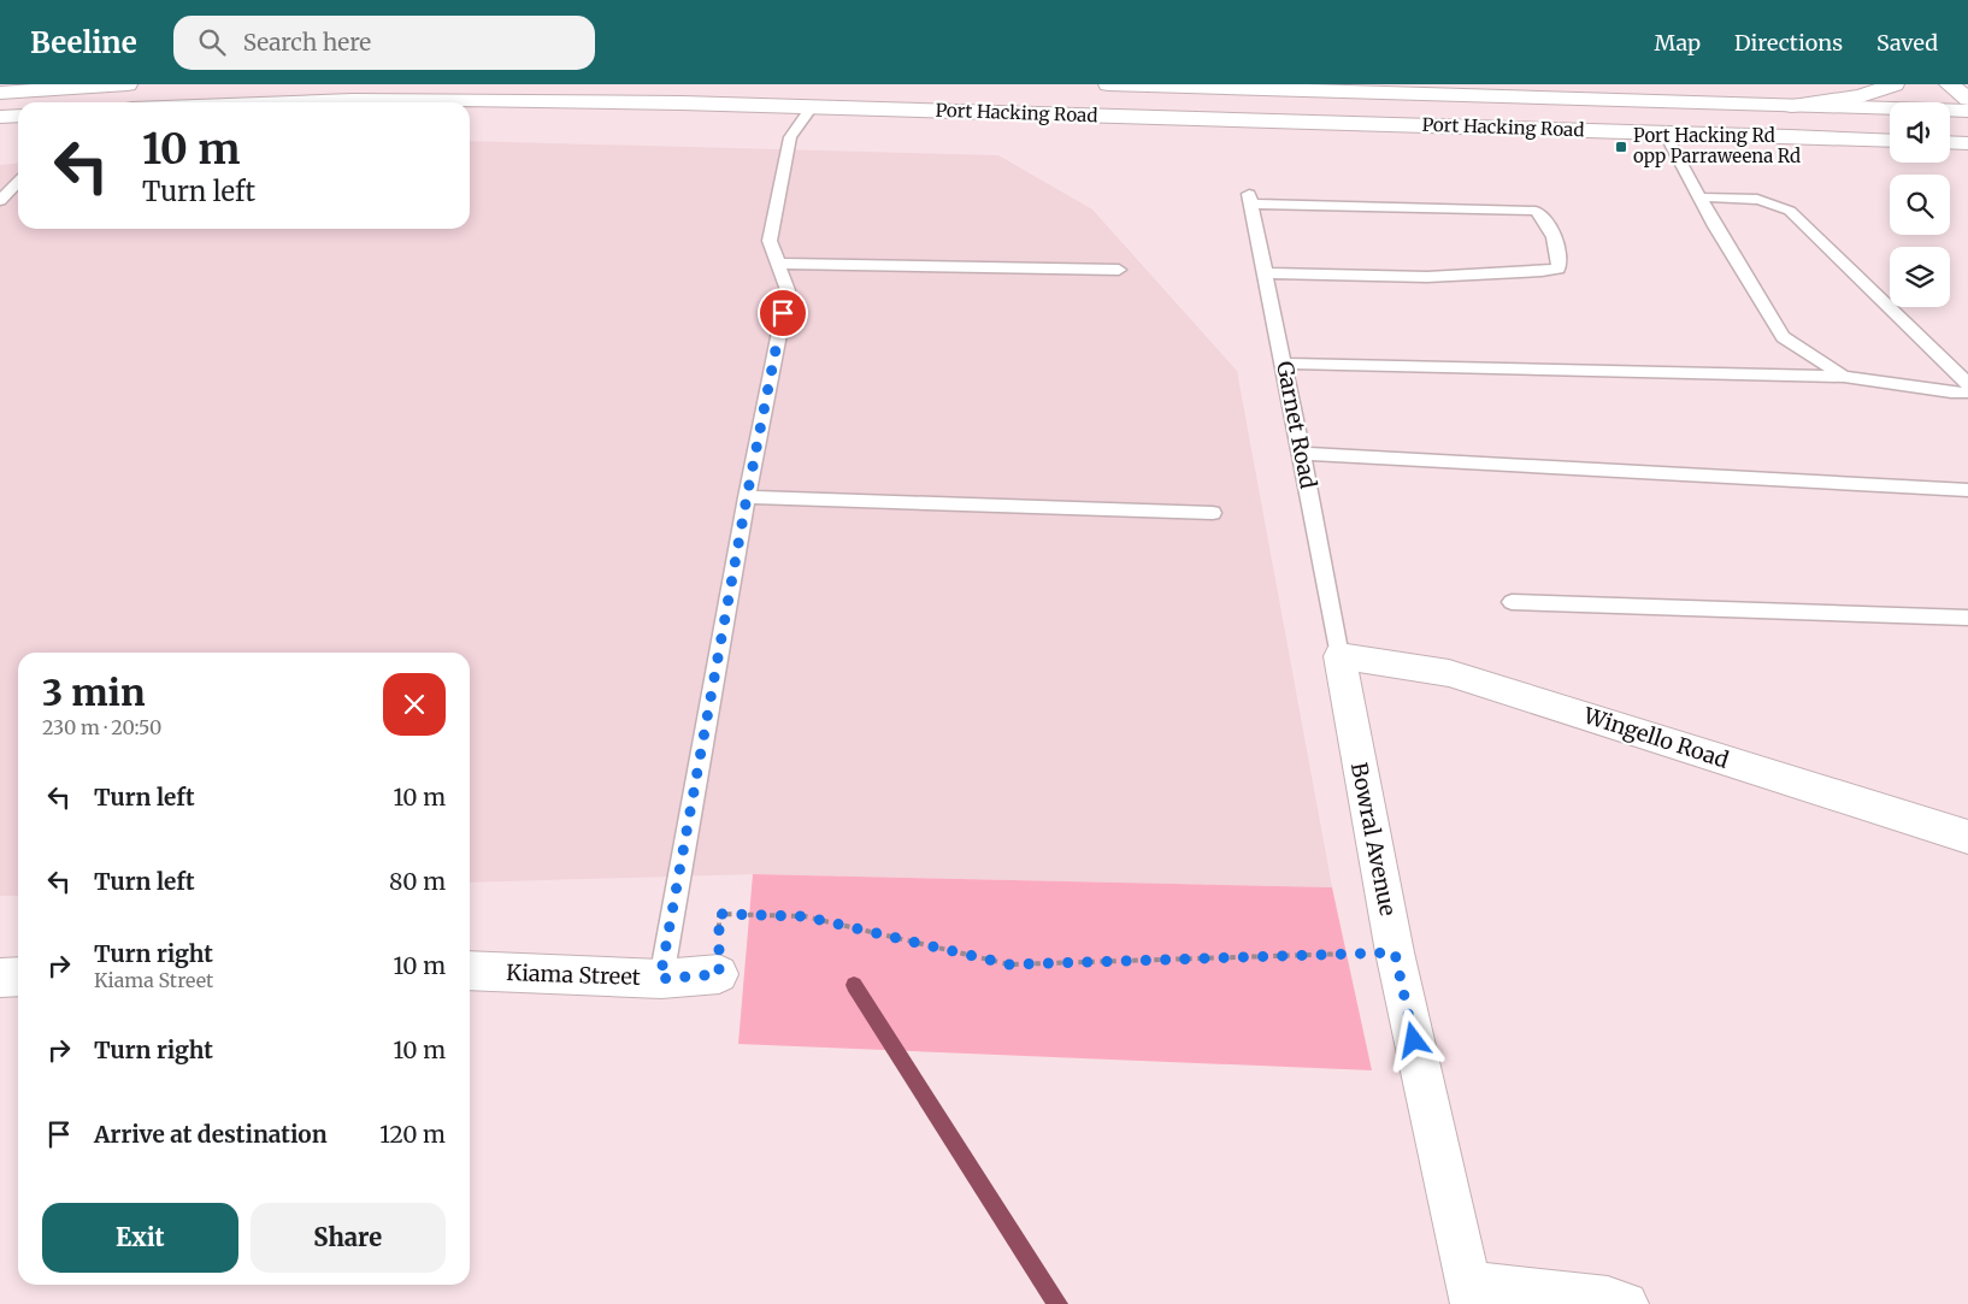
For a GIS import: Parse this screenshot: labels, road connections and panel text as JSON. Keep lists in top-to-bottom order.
{
  "streets": {
    "main road": [
      "Port Hacking Road",
      "Wingello Road",
      "Bowral Avenue",
      "Kiama Street"
    ],
    "lane": ["Garnet Road"]
  },
  "crossings": [
    ["Garnet Road", "Wingello Road"],
    ["Garnet Road", "Bowral Avenue"],
    ["Wingello Road", "Bowral Avenue"]
  ],
  "places": {
    "transit": ["Port Hacking Rd opp Parraweena Rd"]
  },
  "page": {
    "header": "Beeline",
    "search": "Search here",
    "nav": ["Map", "Directions", "Saved"],
    "turn": ["10 m", "Turn left"],
    "heading": ["3 min", "230 m · 20:50"],
    "list": [
      {
        "name": "Turn left",
        "value": "10 m"
      },
      {
        "name": "Turn left",
        "value": "80 m"
      },
      {
        "name": "Turn right",
        "note": "Kiama Street",
        "value": "10 m"
      },
      {
        "name": "Turn right",
        "value": "10 m"
      },
      {
        "name": "Arrive at destination",
        "value": "120 m"
      }
    ],
    "buttons": ["Exit", "Share"]
  }
}
